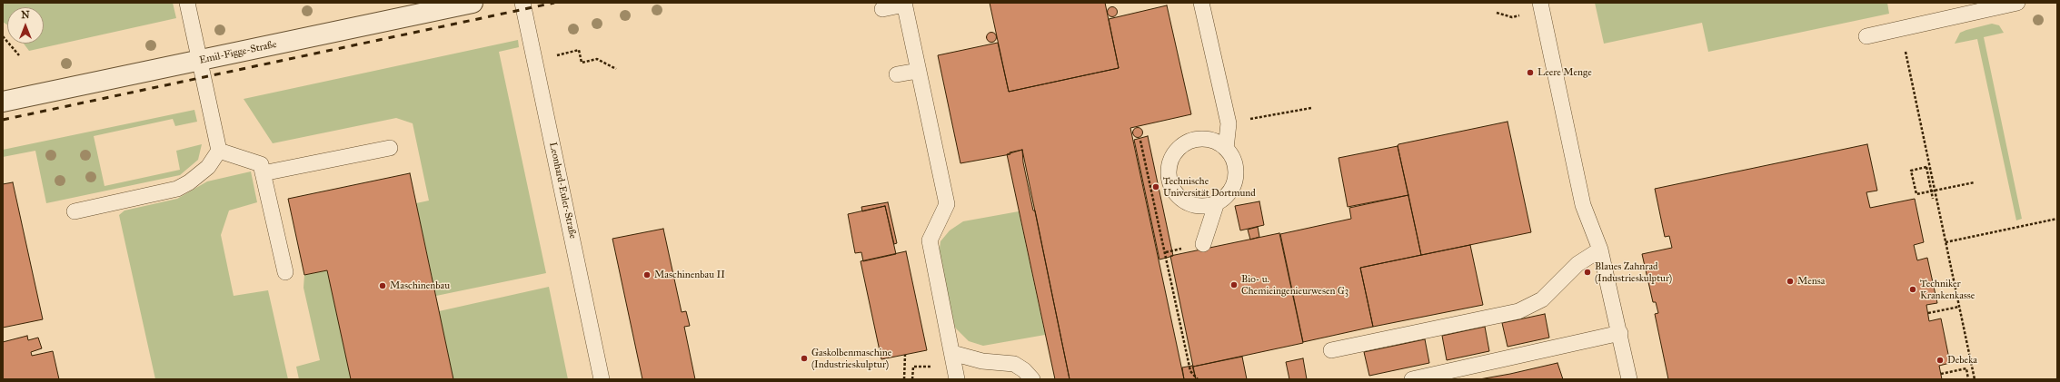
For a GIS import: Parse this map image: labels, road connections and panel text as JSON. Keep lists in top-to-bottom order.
{
  "streets": {
    "street": ["Emil-Figge-Straße"],
    "lane": ["Leonhard-Euler-Straße"]
  },
  "places": [
    "Leere Menge",
    "Technische Universität Dortmund",
    "Blaues Zahnrad (Industrieskulptur)",
    "Maschinenbau II",
    "Mensa",
    "Bio- u. Chemieingenieurwesen G3",
    "Maschinenbau",
    "Techniker Krankenkasse",
    "Gaskolbenmaschine (Industrieskulptur)",
    "Debeka"
  ],
  "north": "top"
}
